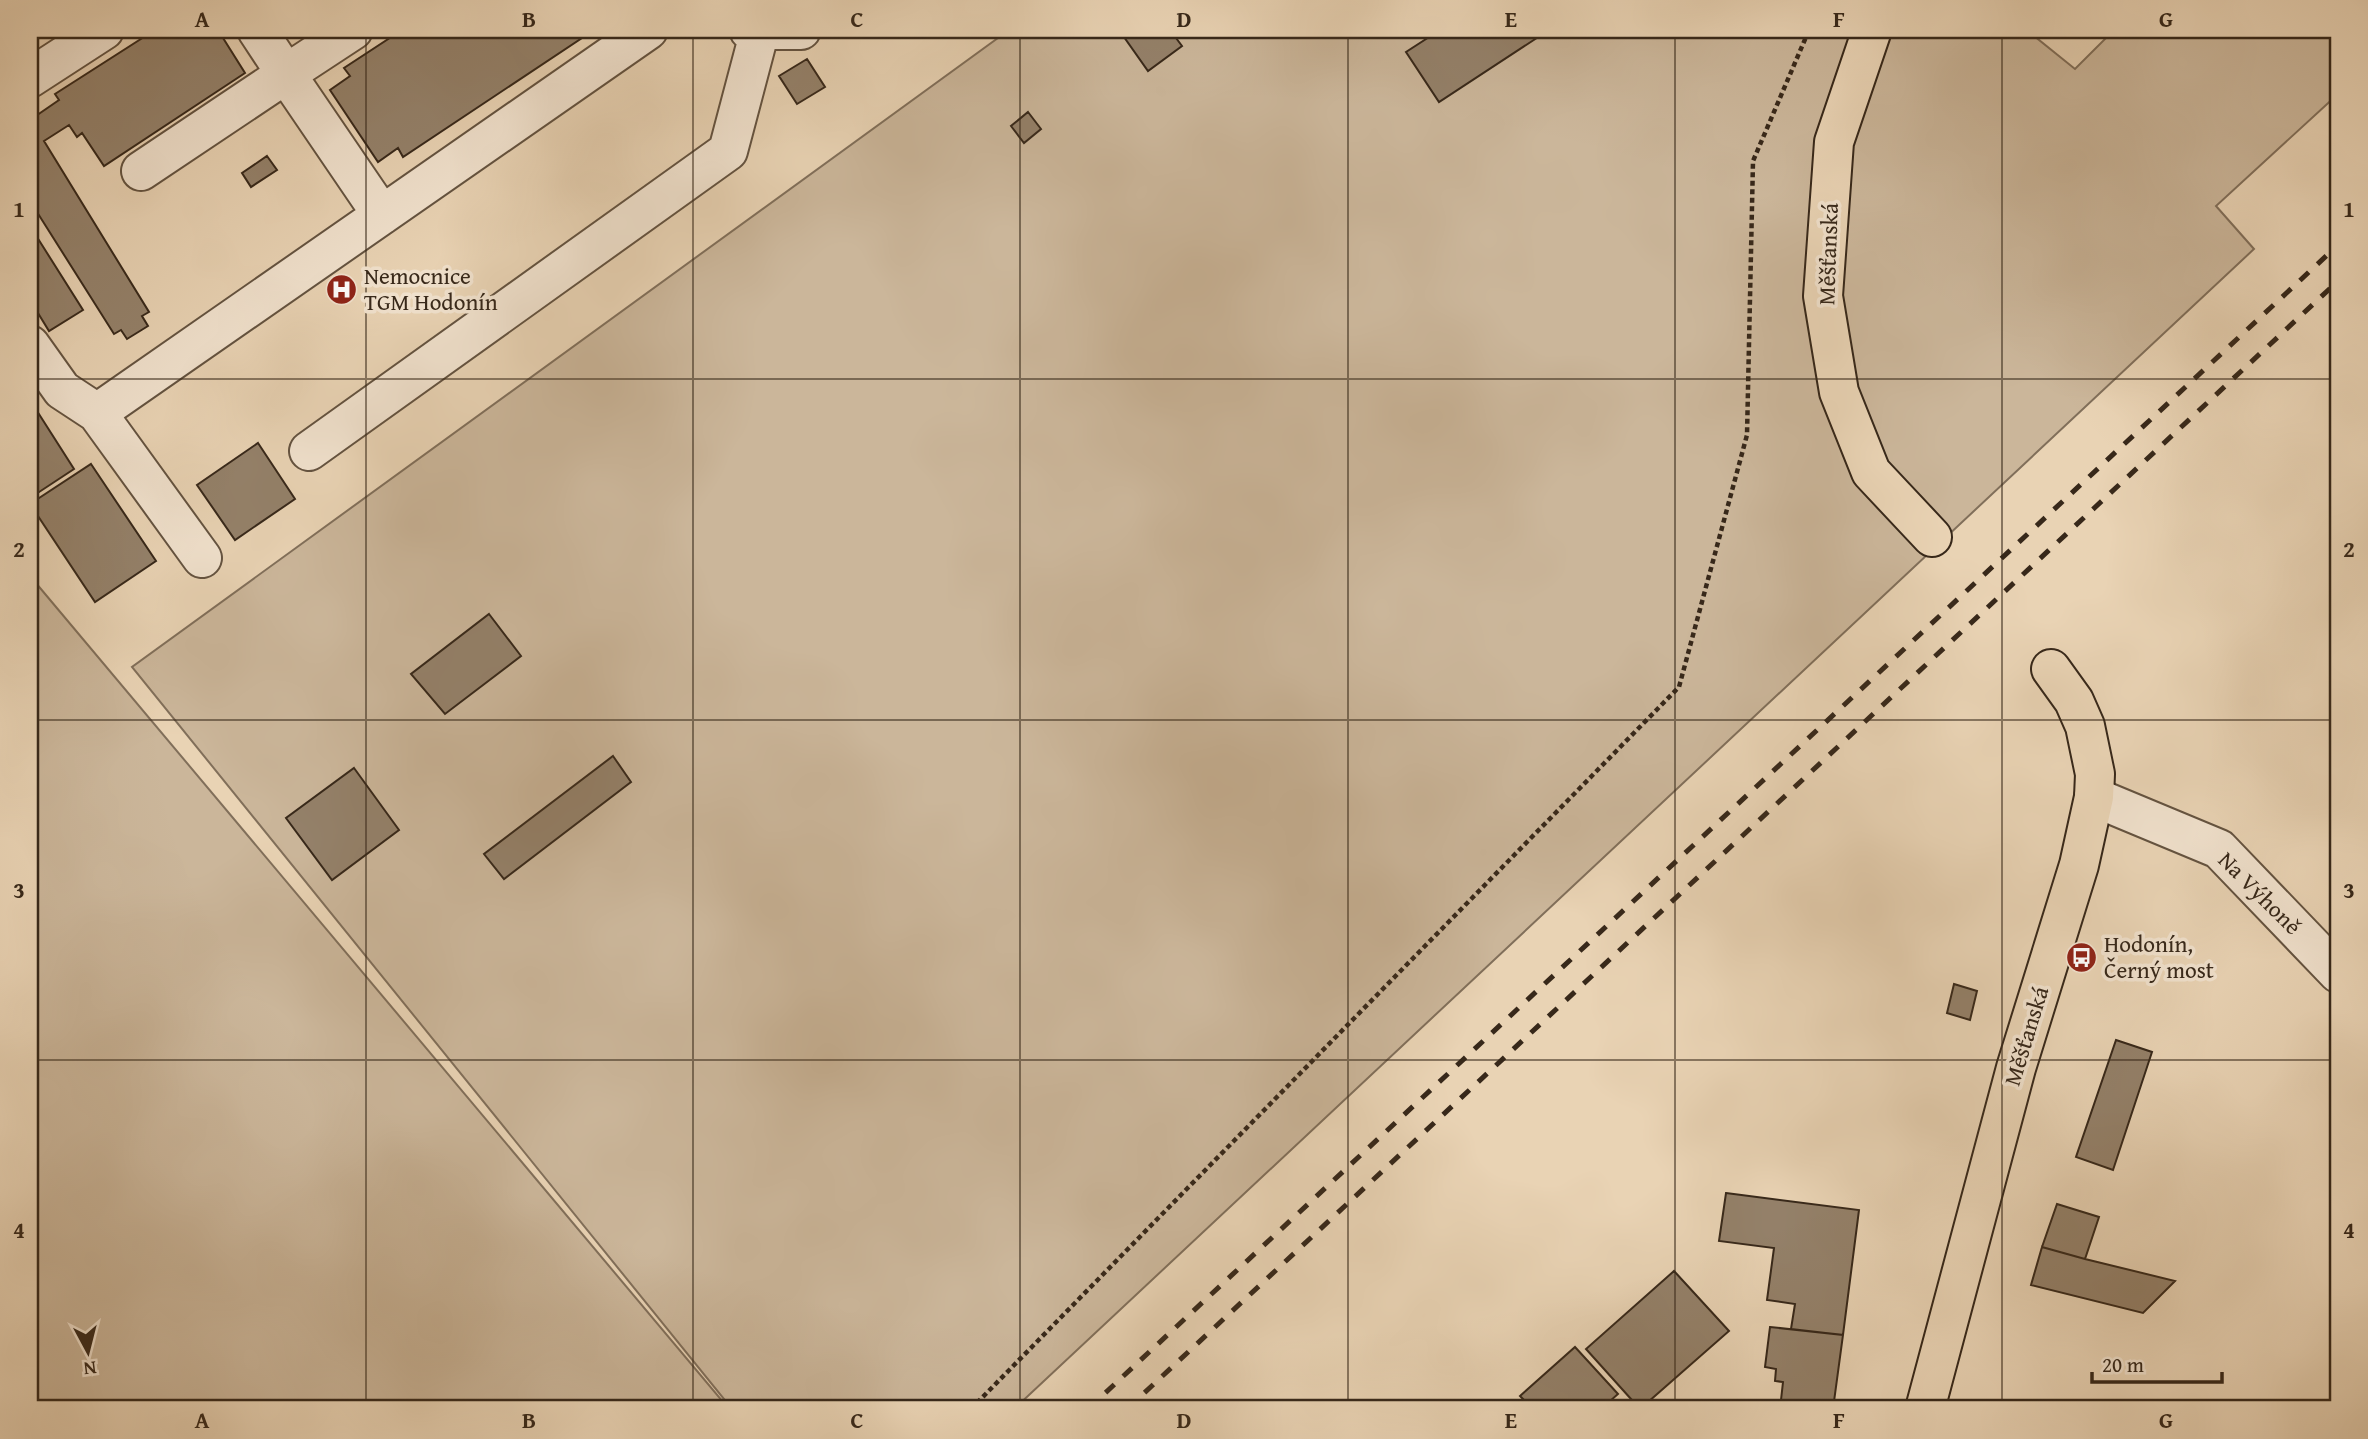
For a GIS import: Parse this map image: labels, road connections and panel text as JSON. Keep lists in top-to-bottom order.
{
  "streets": {
    "main road": ["Měšťanská"],
    "lane": ["Na Výhoně"]
  },
  "crossings": [
    ["Měšťanská", "Na Výhoně"]
  ],
  "places": {
    "hospital": ["Nemocnice TGM Hodonín"],
    "bus stop": ["Hodonín, Černý most"]
  },
  "scale_bar": "20 m",
  "north": "bottom",
  "grid": {
    "columns": [
      "A",
      "B",
      "C",
      "D",
      "E",
      "F",
      "G"
    ],
    "rows": [
      "1",
      "2",
      "3",
      "4"
    ]
  }
}
